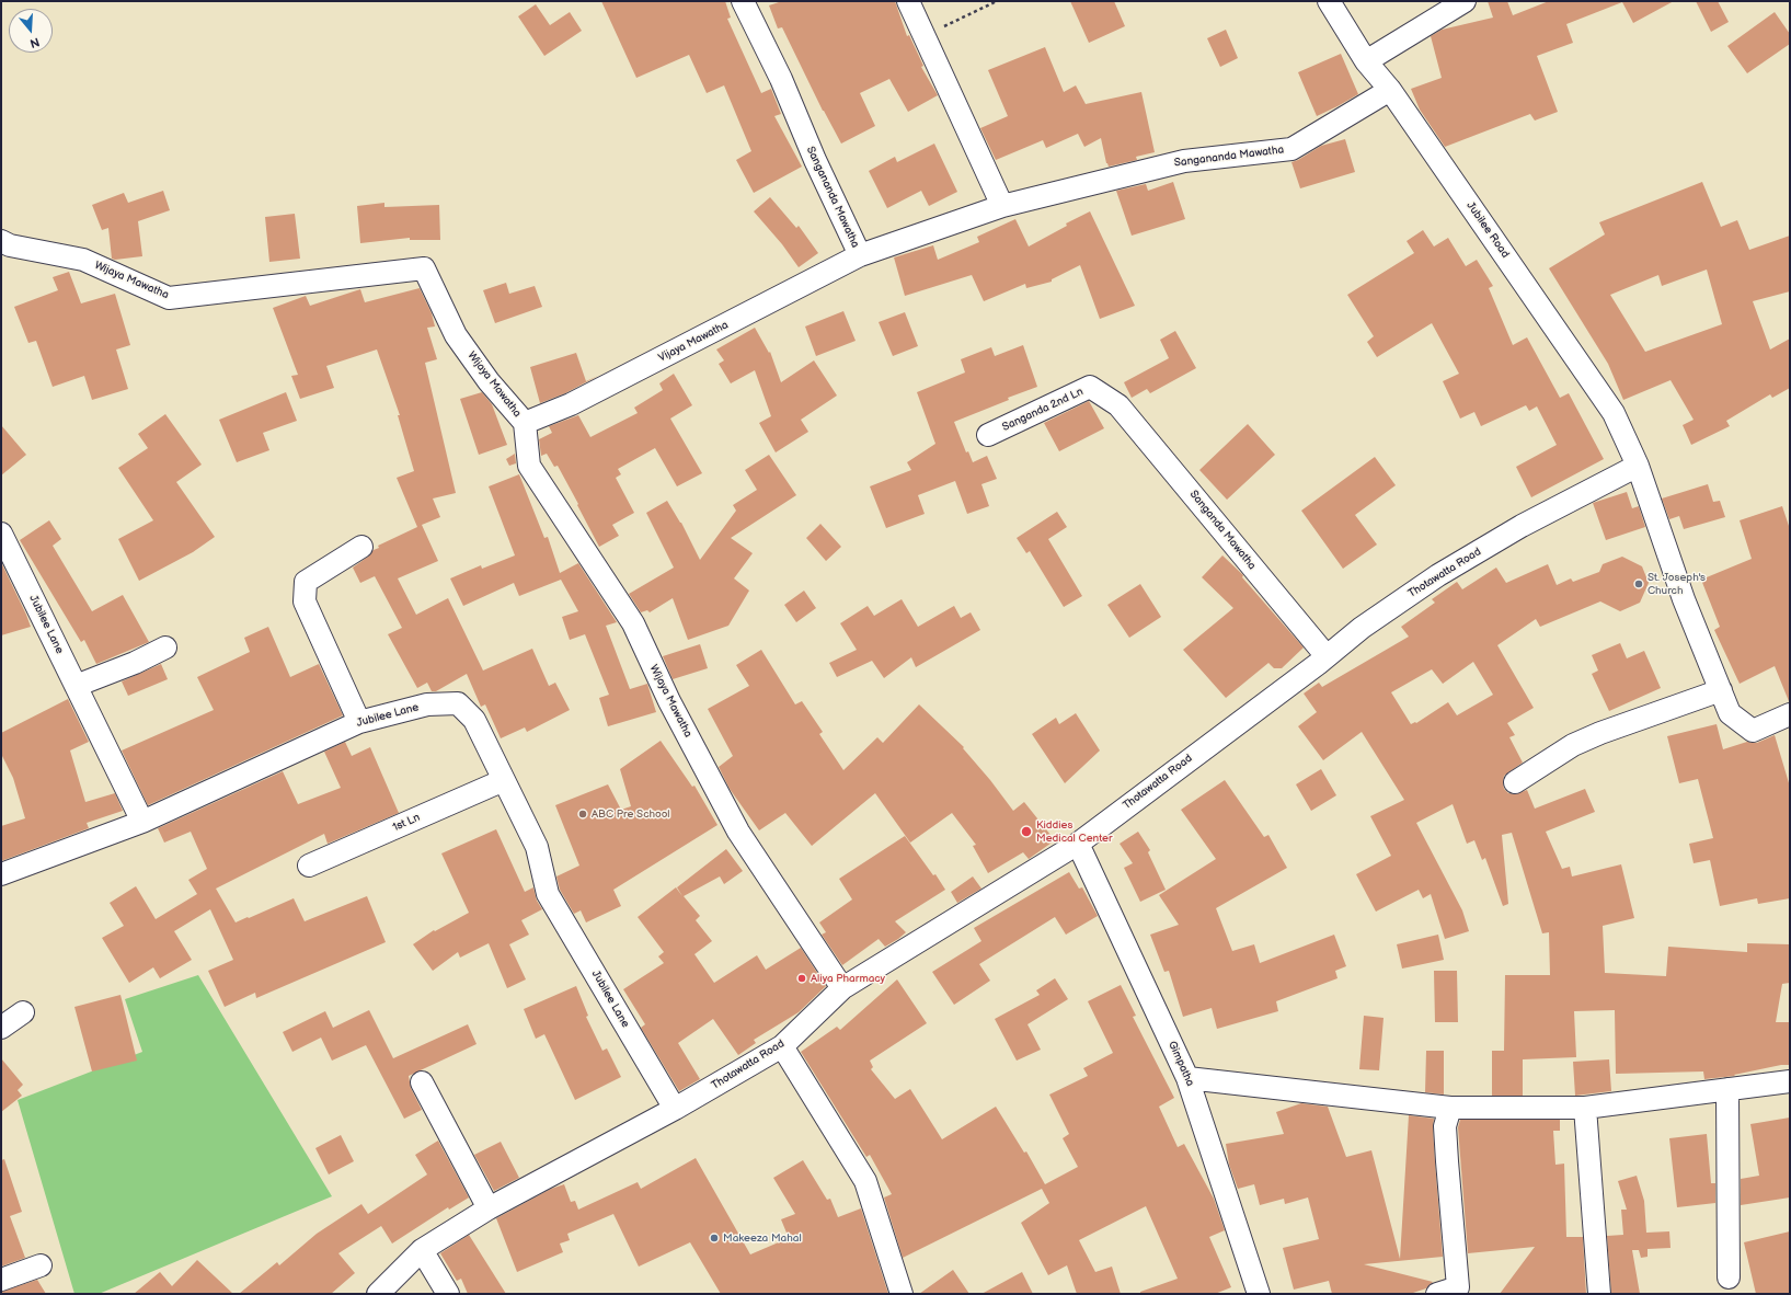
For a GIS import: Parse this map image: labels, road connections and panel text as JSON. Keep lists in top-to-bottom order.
{
  "streets": {
    "street": [
      "Sangananda Mawatha",
      "Jubilee Road",
      "Wijaya Mawatha",
      "Vijaya Mawatha",
      "Sanganda 2nd Ln",
      "Sanganda Mawatha",
      "Thotawatta Road",
      "Jubilee Lane",
      "1st Ln",
      "Gimpatha"
    ]
  },
  "crossings": [
    ["Sangananda Mawatha", "Jubilee Road"],
    ["Sangananda Mawatha", "Vijaya Mawatha"],
    ["Jubilee Road", "Thotawatta Road"],
    ["Wijaya Mawatha", "Vijaya Mawatha"],
    ["Wijaya Mawatha", "Thotawatta Road"],
    ["Sanganda 2nd Ln", "Sanganda Mawatha"],
    ["Sanganda Mawatha", "Thotawatta Road"],
    ["Thotawatta Road", "Jubilee Lane"],
    ["Thotawatta Road", "Gimpatha"],
    ["Jubilee Lane", "1st Ln"]
  ],
  "places": [
    "St. Joseph's Church",
    "ABC Pre School",
    "Kiddies Medical Center",
    "Aliya Pharmacy",
    "Makeeza Mahal"
  ],
  "north": "bottom"
}
